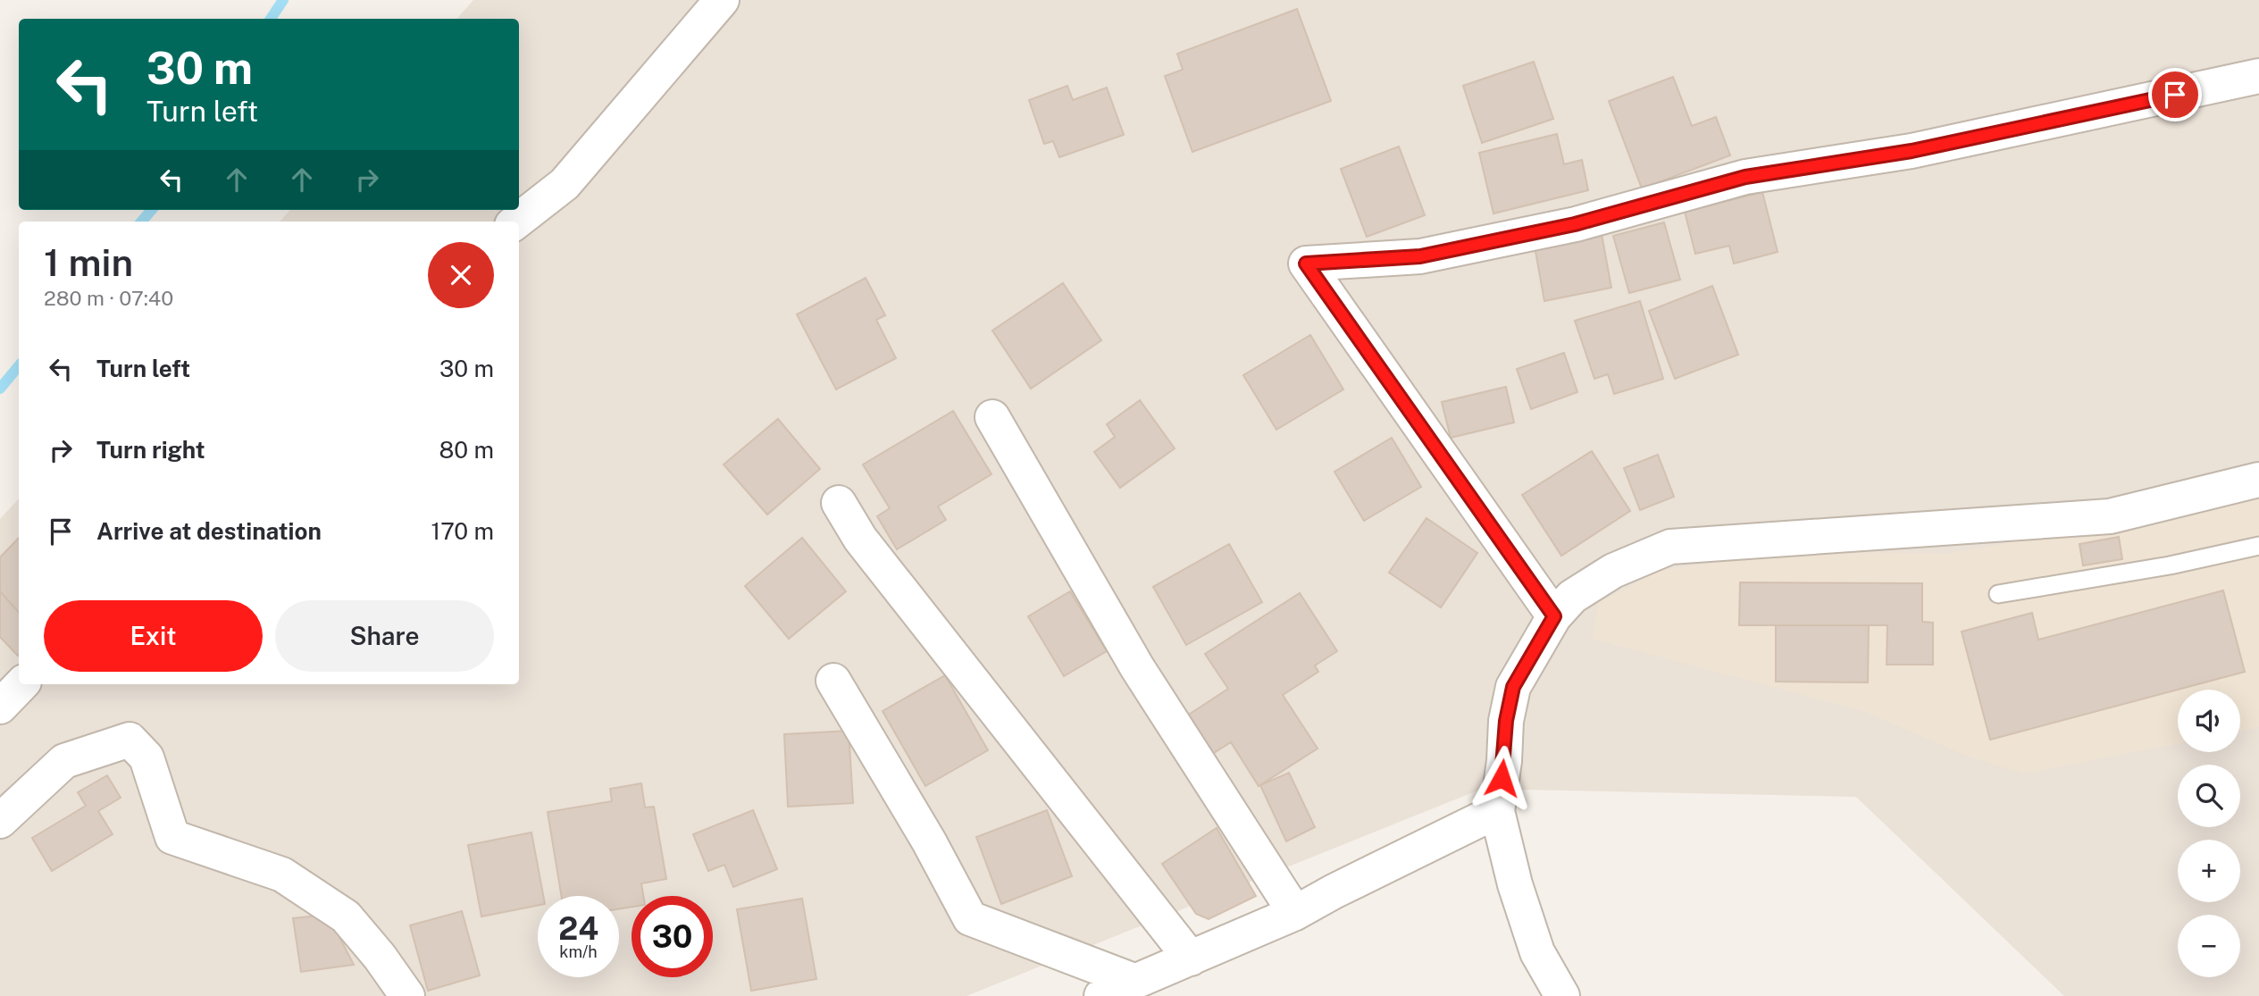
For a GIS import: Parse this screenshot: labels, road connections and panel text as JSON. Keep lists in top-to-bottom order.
{
  "page": {
    "turn": ["30 m", "Turn left"],
    "heading": ["1 min", "280 m · 07:40"],
    "list": [
      {
        "name": "Turn left",
        "value": "30 m"
      },
      {
        "name": "Turn right",
        "value": "80 m"
      },
      {
        "name": "Arrive at destination",
        "value": "170 m"
      }
    ],
    "buttons": ["Exit", "Share"],
    "map_buttons": ["+", "−"],
    "speed": "24 km/h",
    "limit": "30"
  }
}
